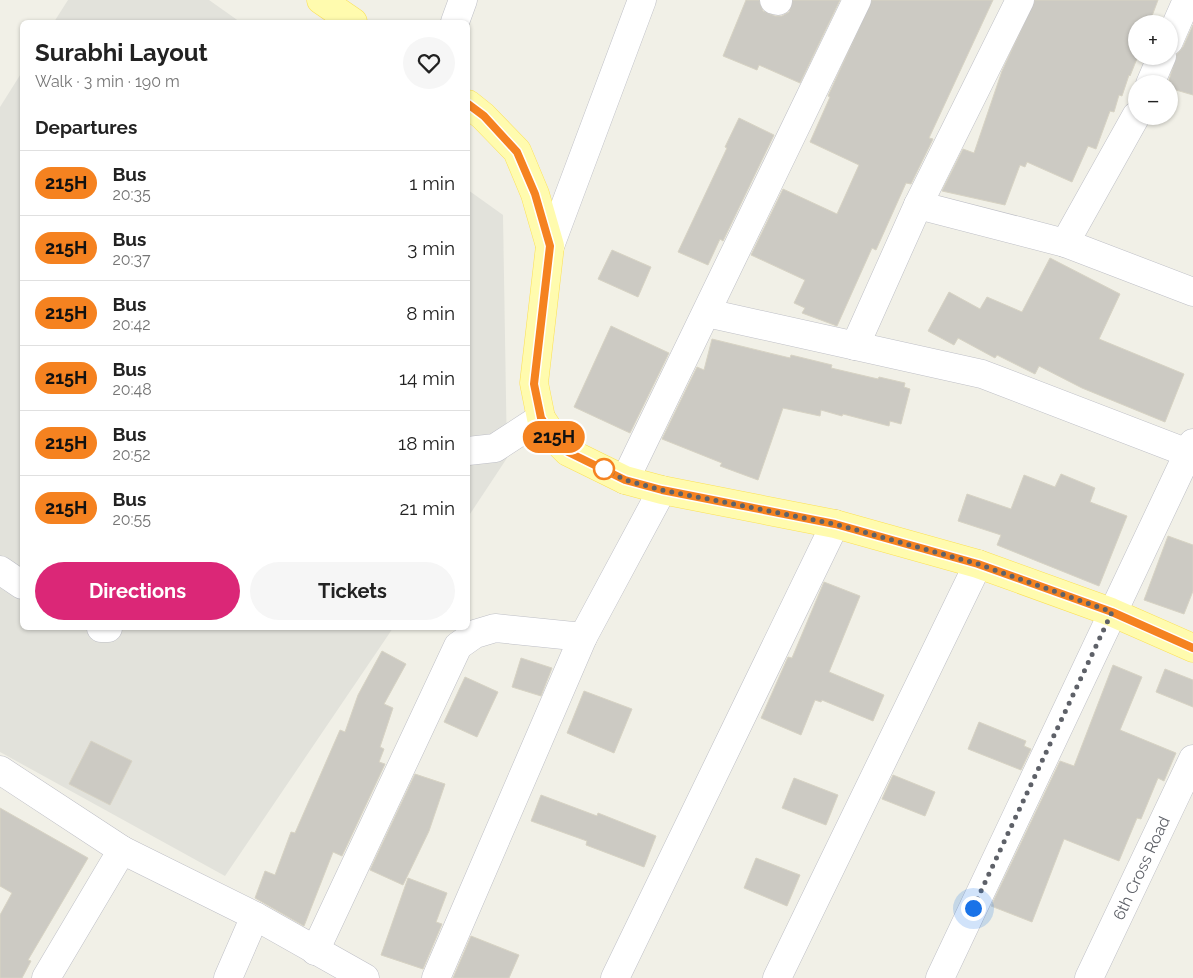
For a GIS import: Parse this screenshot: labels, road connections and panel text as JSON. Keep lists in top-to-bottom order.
{
  "streets": {
    "street": ["6th Cross Road"]
  },
  "lines": ["bus line 215H"],
  "page": {
    "on_map": "215H",
    "map_buttons": ["+", "−"],
    "heading": [
      ["Surabhi Layout", "Walk · 3 min · 190 m"],
      "Departures"
    ],
    "list": [
      {
        "mark": "215H",
        "name": "Bus",
        "note": "20:35",
        "value": "1 min"
      },
      {
        "mark": "215H",
        "name": "Bus",
        "note": "20:37",
        "value": "3 min"
      },
      {
        "mark": "215H",
        "name": "Bus",
        "note": "20:42",
        "value": "8 min"
      },
      {
        "mark": "215H",
        "name": "Bus",
        "note": "20:48",
        "value": "14 min"
      },
      {
        "mark": "215H",
        "name": "Bus",
        "note": "20:52",
        "value": "18 min"
      },
      {
        "mark": "215H",
        "name": "Bus",
        "note": "20:55",
        "value": "21 min"
      }
    ],
    "buttons": ["Directions", "Tickets"]
  }
}
